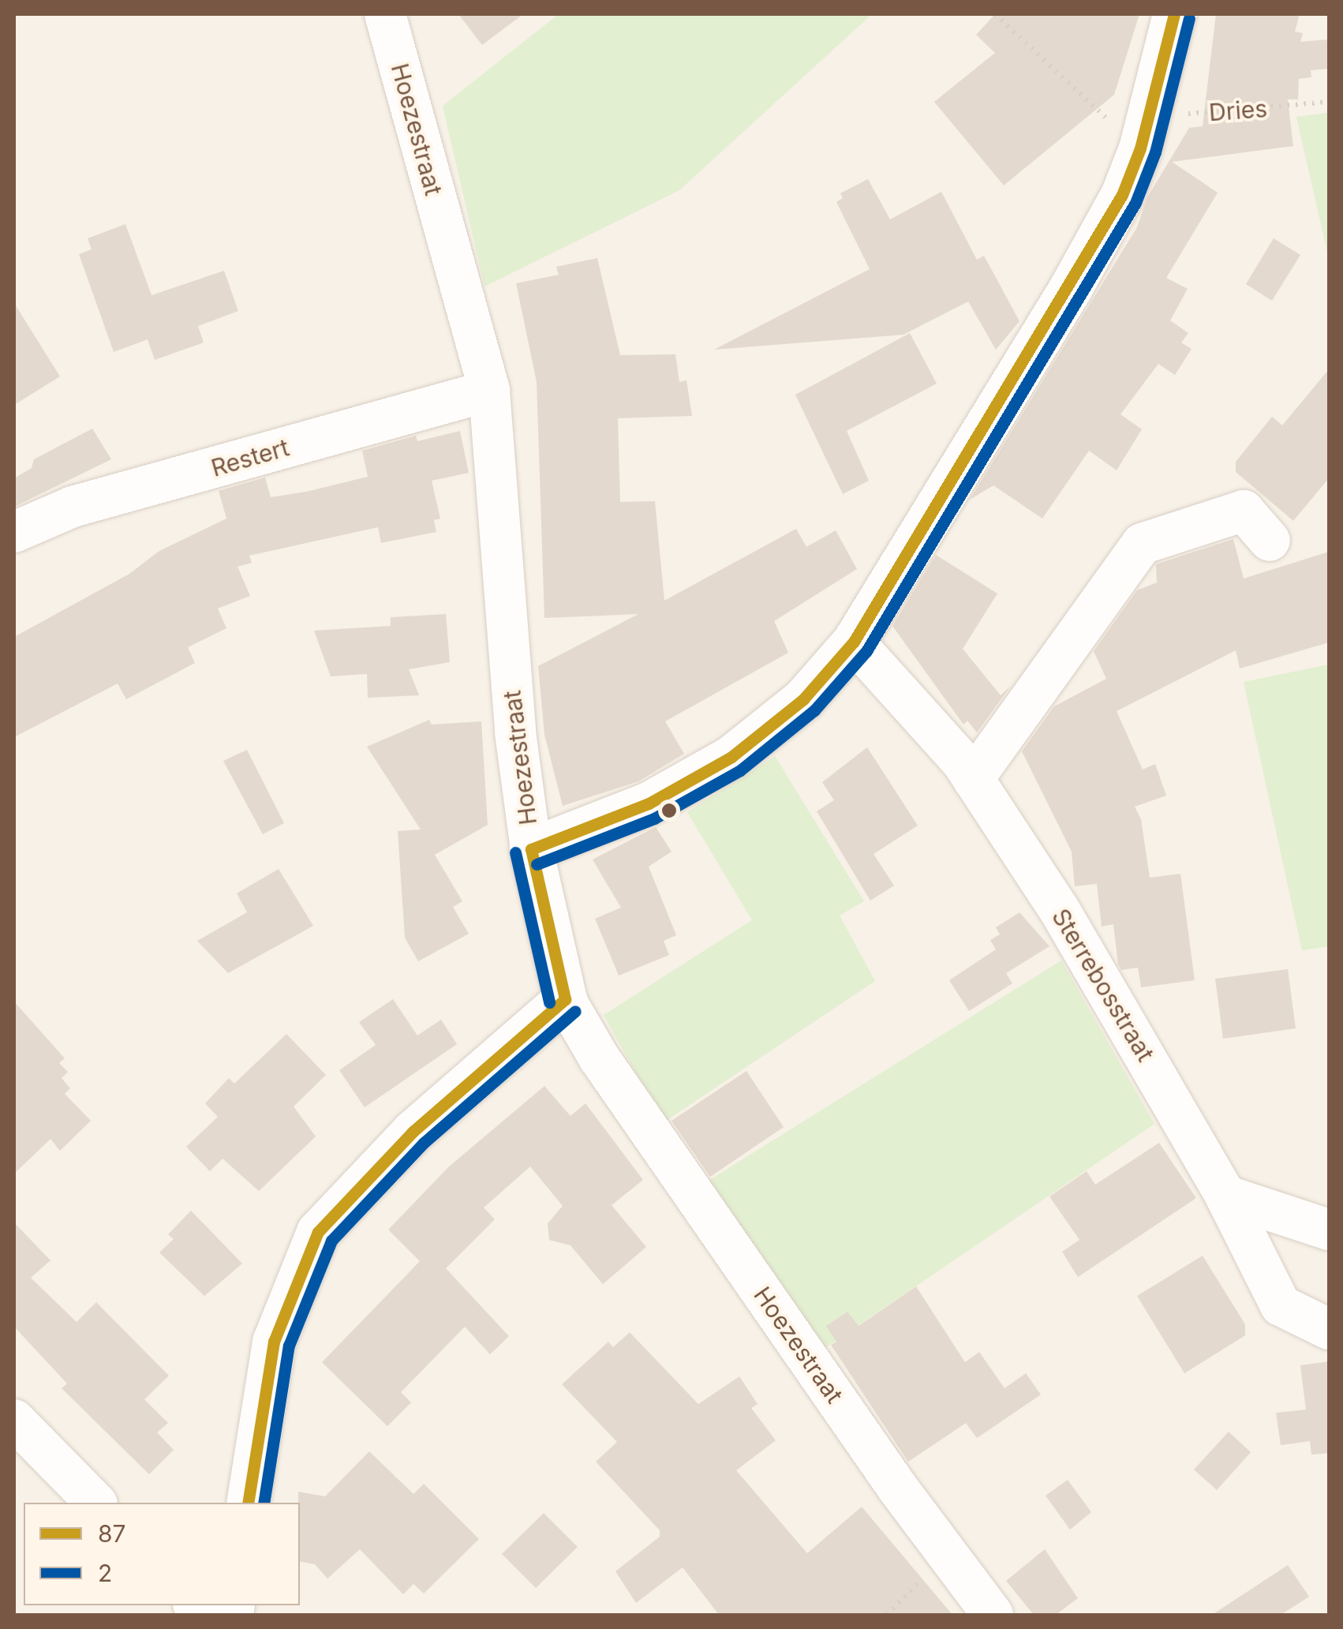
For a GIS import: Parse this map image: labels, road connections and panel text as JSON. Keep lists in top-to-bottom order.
{
  "streets": {
    "street": ["Hoezestraat", "Restert", "Sterrebosstraat"],
    "path": ["Dries"]
  },
  "crossings": [
    ["Hoezestraat", "Restert"]
  ],
  "lines": ["transit line 87", "transit line 2"],
  "legend": ["87", "2"]
}
